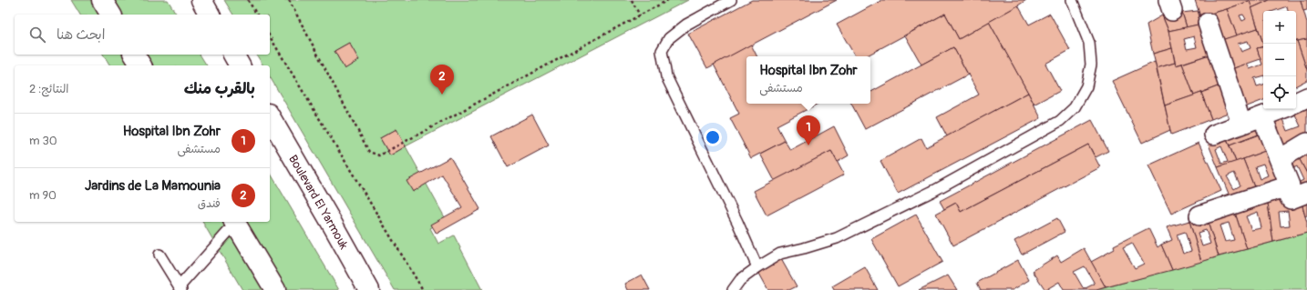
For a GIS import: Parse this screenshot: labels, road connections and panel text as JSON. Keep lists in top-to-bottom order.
{
  "streets": {
    "main road": ["Boulevard El Yarmouk"]
  },
  "page": {
    "map_buttons": ["+", "−"],
    "search": "ابحث هنا",
    "popup": ["Hospital Ibn Zohr", "مستشفى"],
    "pins": ["2", "1"],
    "heading": ["بالقرب منك", "النتائج: 2"],
    "list": [
      {
        "mark": "1",
        "name": "Hospital Ibn Zohr",
        "note": "مستشفى",
        "value": "30 m"
      },
      {
        "mark": "2",
        "name": "Jardins de La Mamounia",
        "note": "فندق",
        "value": "90 m"
      }
    ]
  }
}
